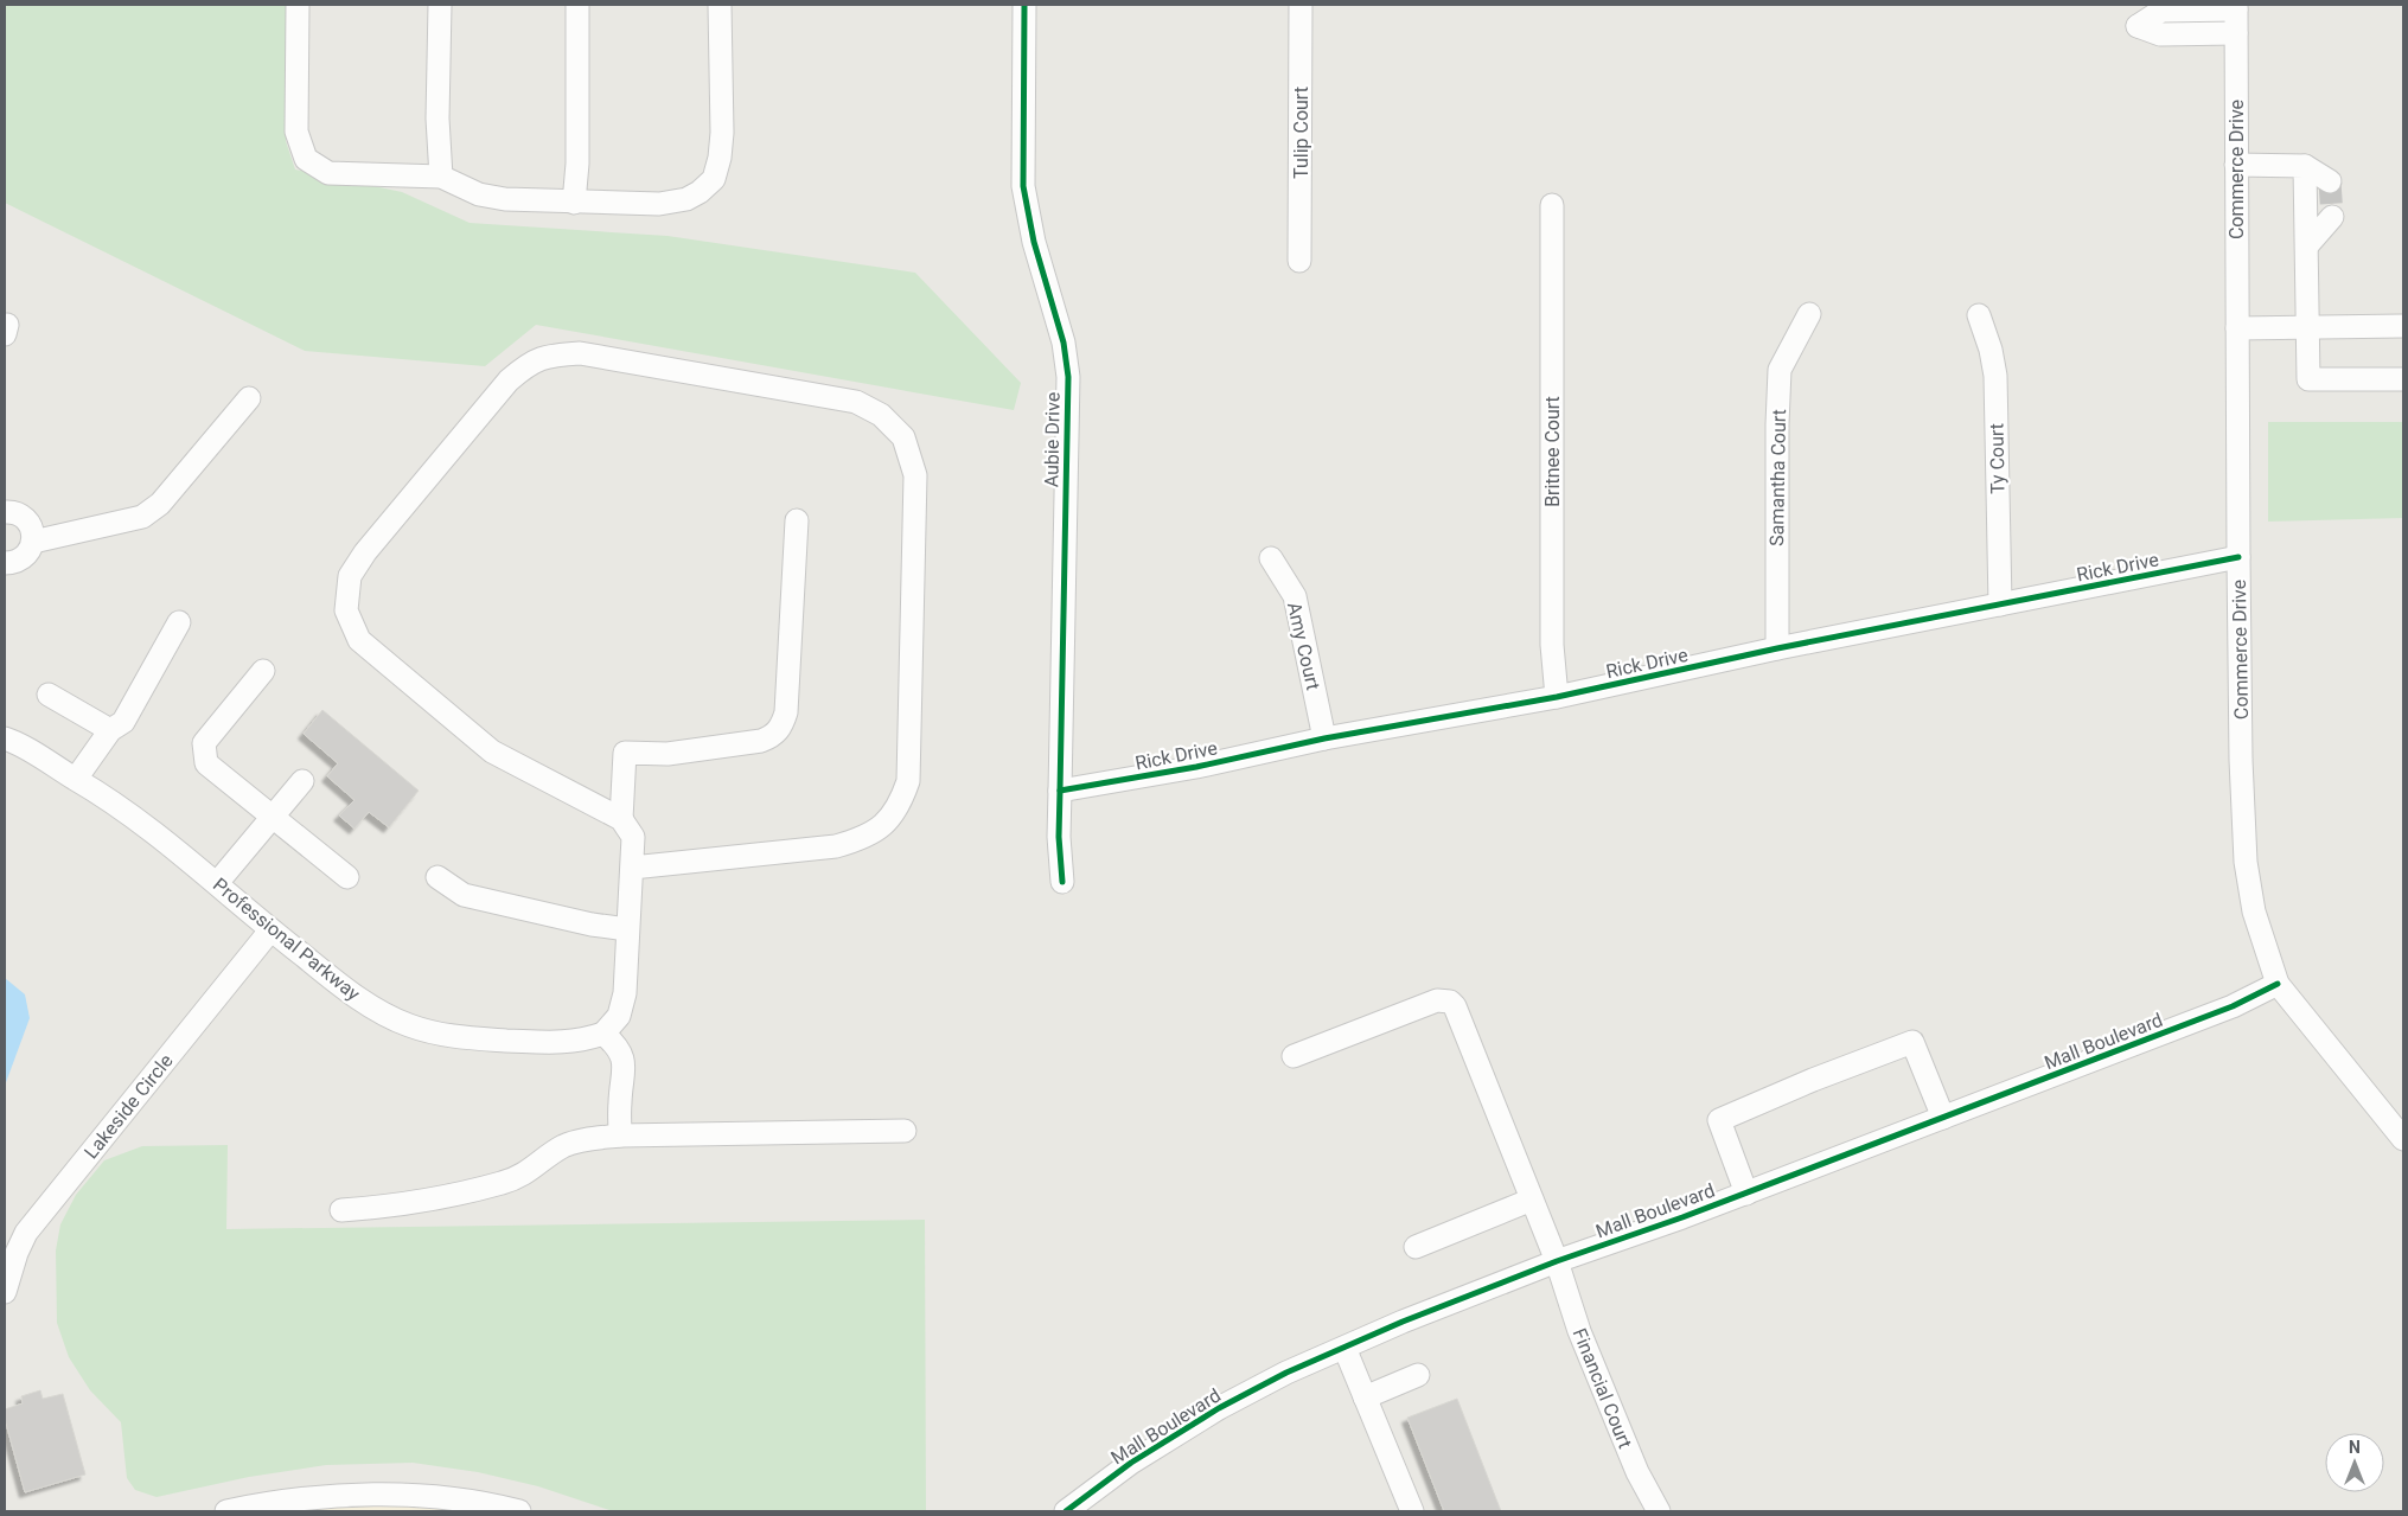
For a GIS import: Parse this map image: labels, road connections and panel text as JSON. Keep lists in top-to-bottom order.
{
  "streets": {
    "street": [
      "Tulip Court",
      "Commerce Drive",
      "Aubie Drive",
      "Britnee Court",
      "Ty Court",
      "Samantha Court",
      "Rick Drive",
      "Amy Court",
      "Professional Parkway",
      "Mall Boulevard",
      "Lakeside Circle",
      "Financial Court"
    ]
  },
  "crossings": [
    ["Commerce Drive", "Rick Drive"],
    ["Commerce Drive", "Mall Boulevard"],
    ["Aubie Drive", "Rick Drive"],
    ["Britnee Court", "Rick Drive"],
    ["Ty Court", "Rick Drive"],
    ["Samantha Court", "Rick Drive"],
    ["Rick Drive", "Amy Court"],
    ["Professional Parkway", "Lakeside Circle"],
    ["Mall Boulevard", "Financial Court"]
  ],
  "north": "top"
}
